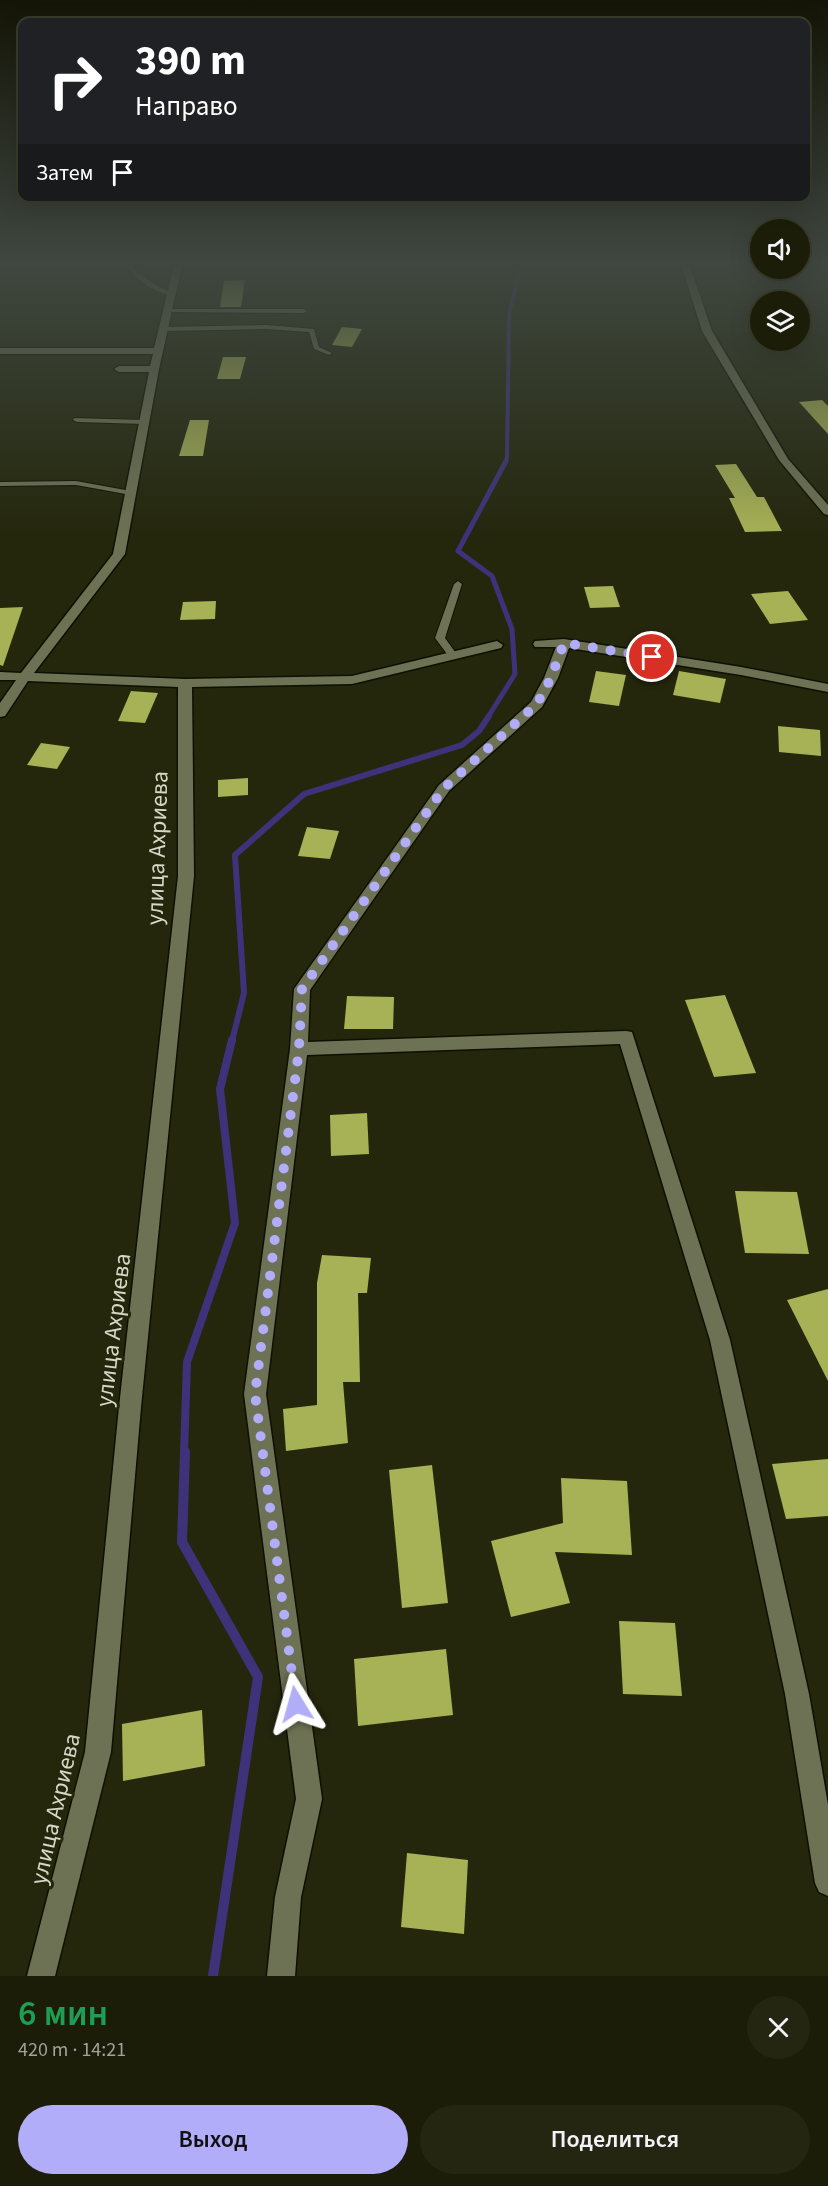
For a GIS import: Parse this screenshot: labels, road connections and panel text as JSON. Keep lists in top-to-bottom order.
{
  "streets": {
    "street": ["улица Ахриева"]
  },
  "page": {
    "turn": ["390 m", "Направо"],
    "then": "Затем",
    "heading": ["6 мин", "420 m · 14:21"],
    "buttons": ["Выход", "Поделиться"]
  }
}
